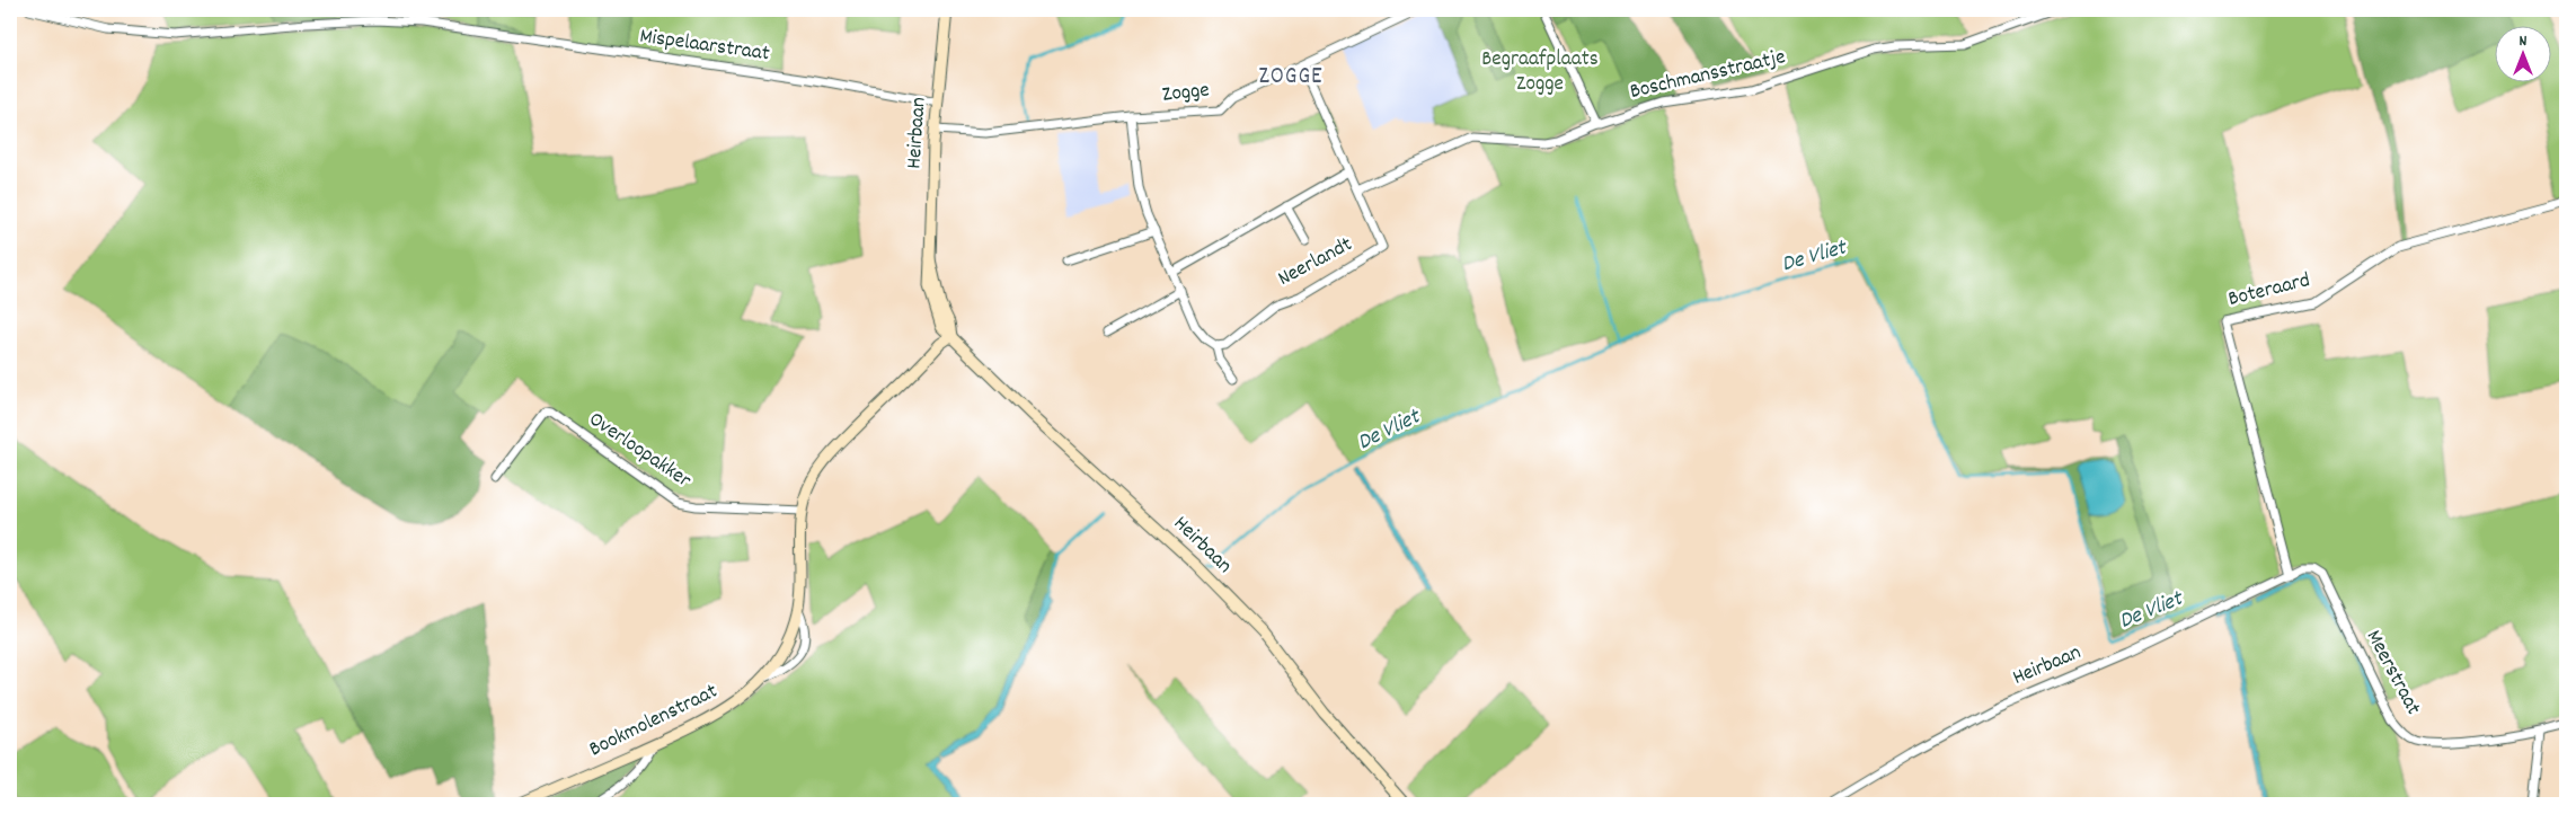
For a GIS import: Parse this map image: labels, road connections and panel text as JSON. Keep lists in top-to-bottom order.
{
  "streets": {
    "main road": ["Heirbaan", "Bookmolenstraat"],
    "street": [
      "Mispelaarstraat",
      "Boschmansstraatje",
      "Zogge",
      "Neerlandt",
      "Boteraard",
      "Overloopakker",
      "Meerstraat"
    ]
  },
  "crossings": [
    ["Mispelaarstraat", "Heirbaan"],
    ["Zogge", "Heirbaan"],
    ["Zogge", "Neerlandt"],
    ["Heirbaan", "Boteraard"],
    ["Heirbaan", "Meerstraat"],
    ["Heirbaan", "Bookmolenstraat"],
    ["Boteraard", "Meerstraat"],
    ["Overloopakker", "Bookmolenstraat"]
  ],
  "districts": ["ZOGGE"],
  "water": ["De Vliet"],
  "parks": ["Begraafplaats Zogge"],
  "north": "top"
}
